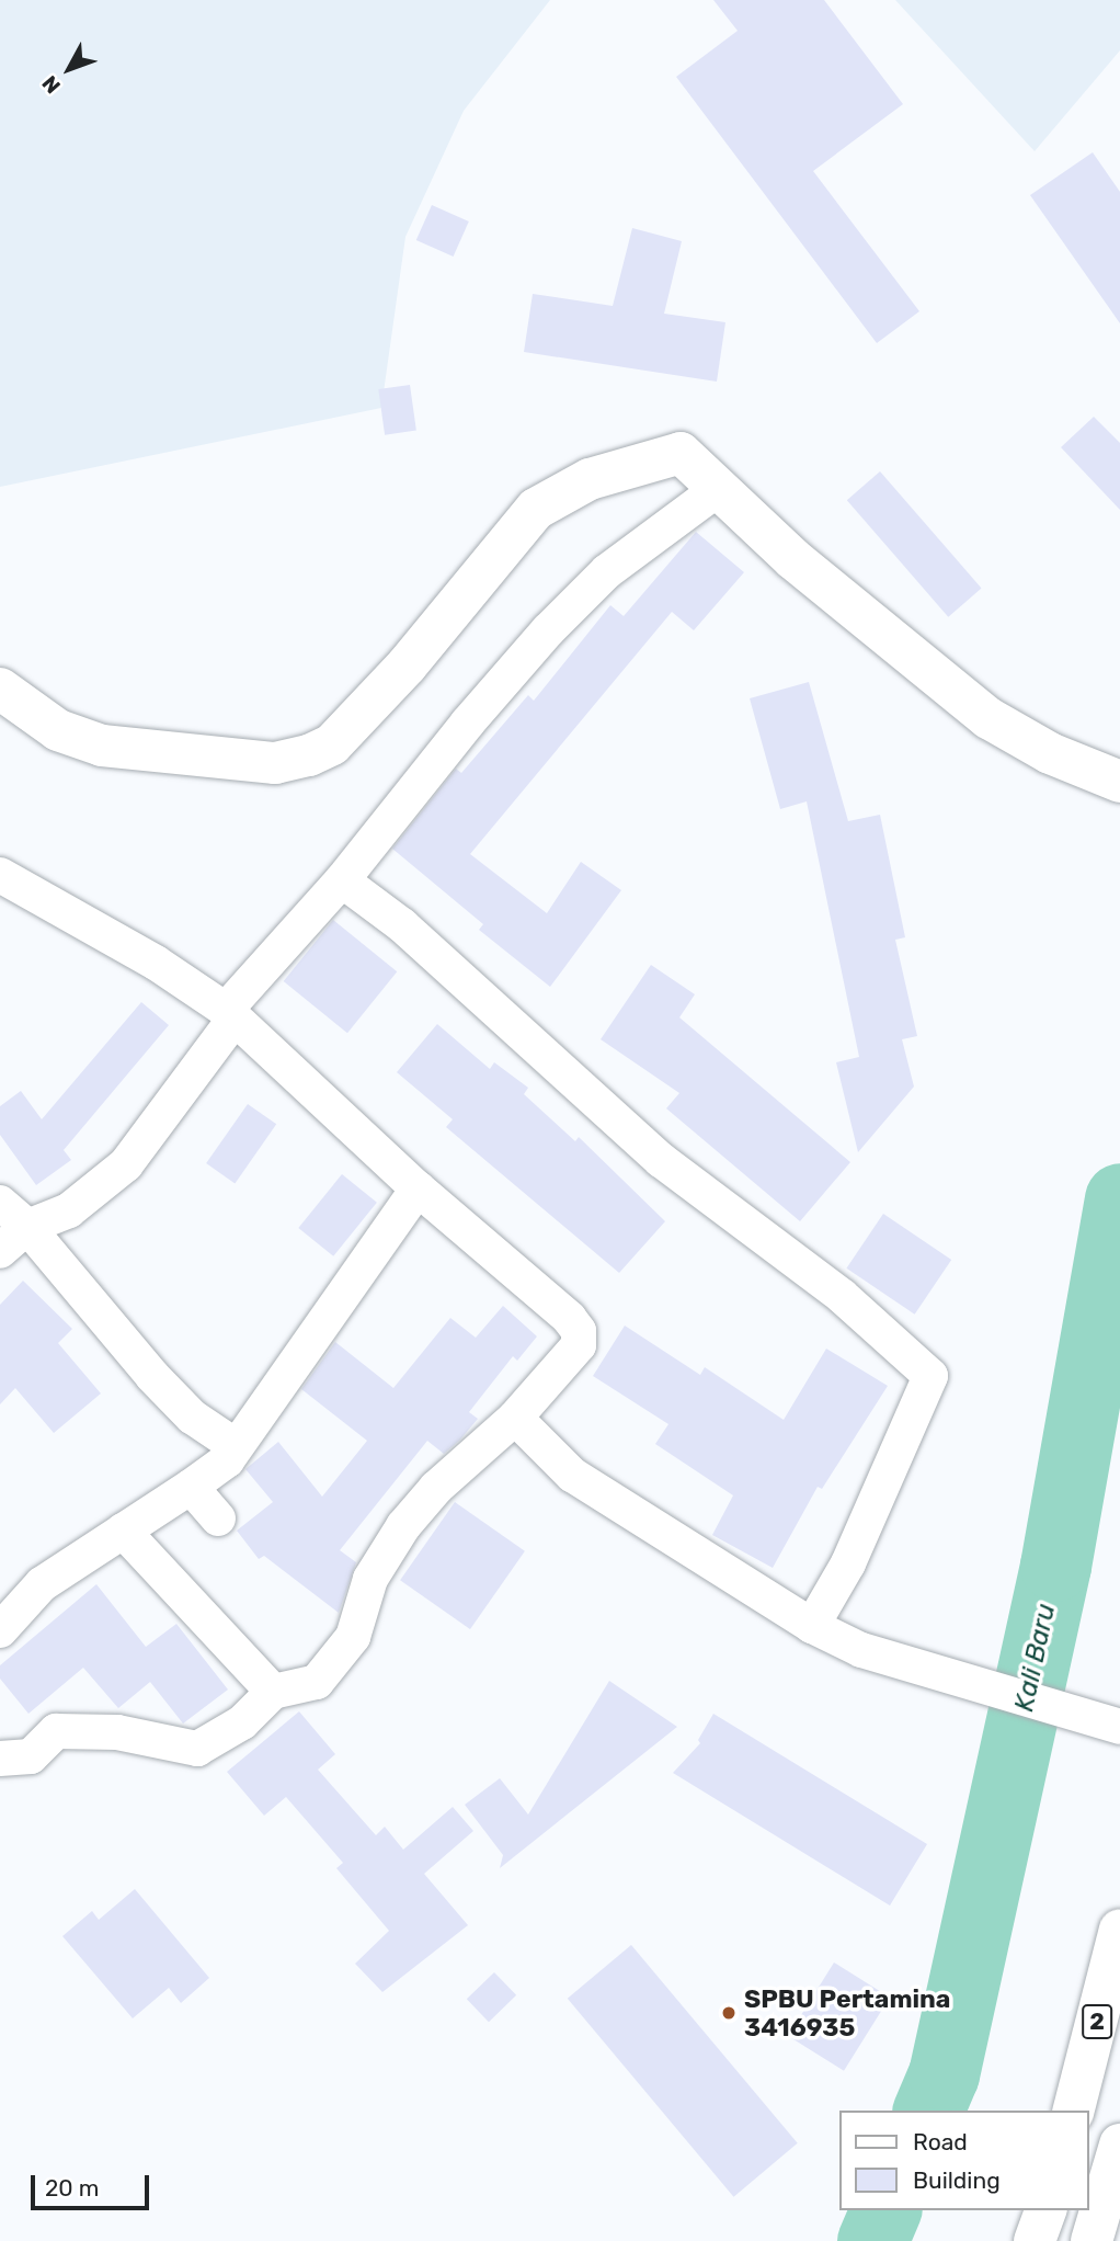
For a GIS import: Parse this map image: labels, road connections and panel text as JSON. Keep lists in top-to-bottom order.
{
  "streets": {
    "main road": ["2"]
  },
  "water": ["Kali Baru"],
  "places": ["SPBU Pertamina 3416935"],
  "legend": ["Road", "Building"],
  "scale_bar": "20 m",
  "north": "bottom left"
}
